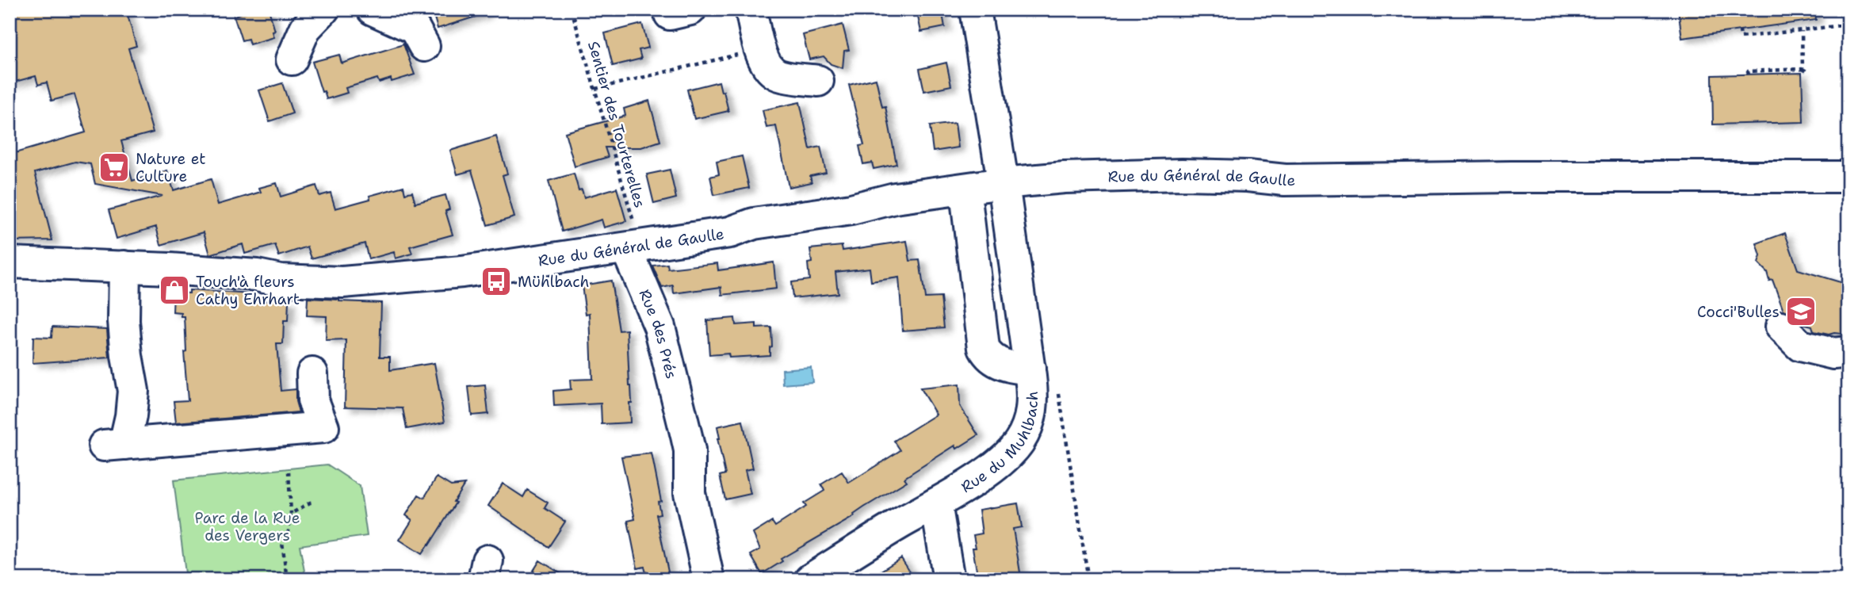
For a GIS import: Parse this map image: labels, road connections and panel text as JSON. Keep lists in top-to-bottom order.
{
  "streets": {
    "street": ["Rue du Général de Gaulle", "Rue des Prés", "Rue du Muhlbach"],
    "path": ["Sentier des Tourterelles"]
  },
  "crossings": [
    ["Sentier des Tourterelles", "Rue du Général de Gaulle"],
    ["Sentier des Tourterelles", "Rue des Prés"],
    ["Rue du Général de Gaulle", "Rue des Prés"],
    ["Rue du Général de Gaulle", "Rue du Muhlbach"]
  ],
  "parks": ["Parc de la Rue des Vergers"],
  "places": {
    "supermarket": ["Nature et Culture"],
    "bus stop": ["Mühlbach"],
    "shop": ["Touch'à fleurs Cathy Ehrhart"],
    "school or university": ["Cocci'Bulles"]
  }
}
